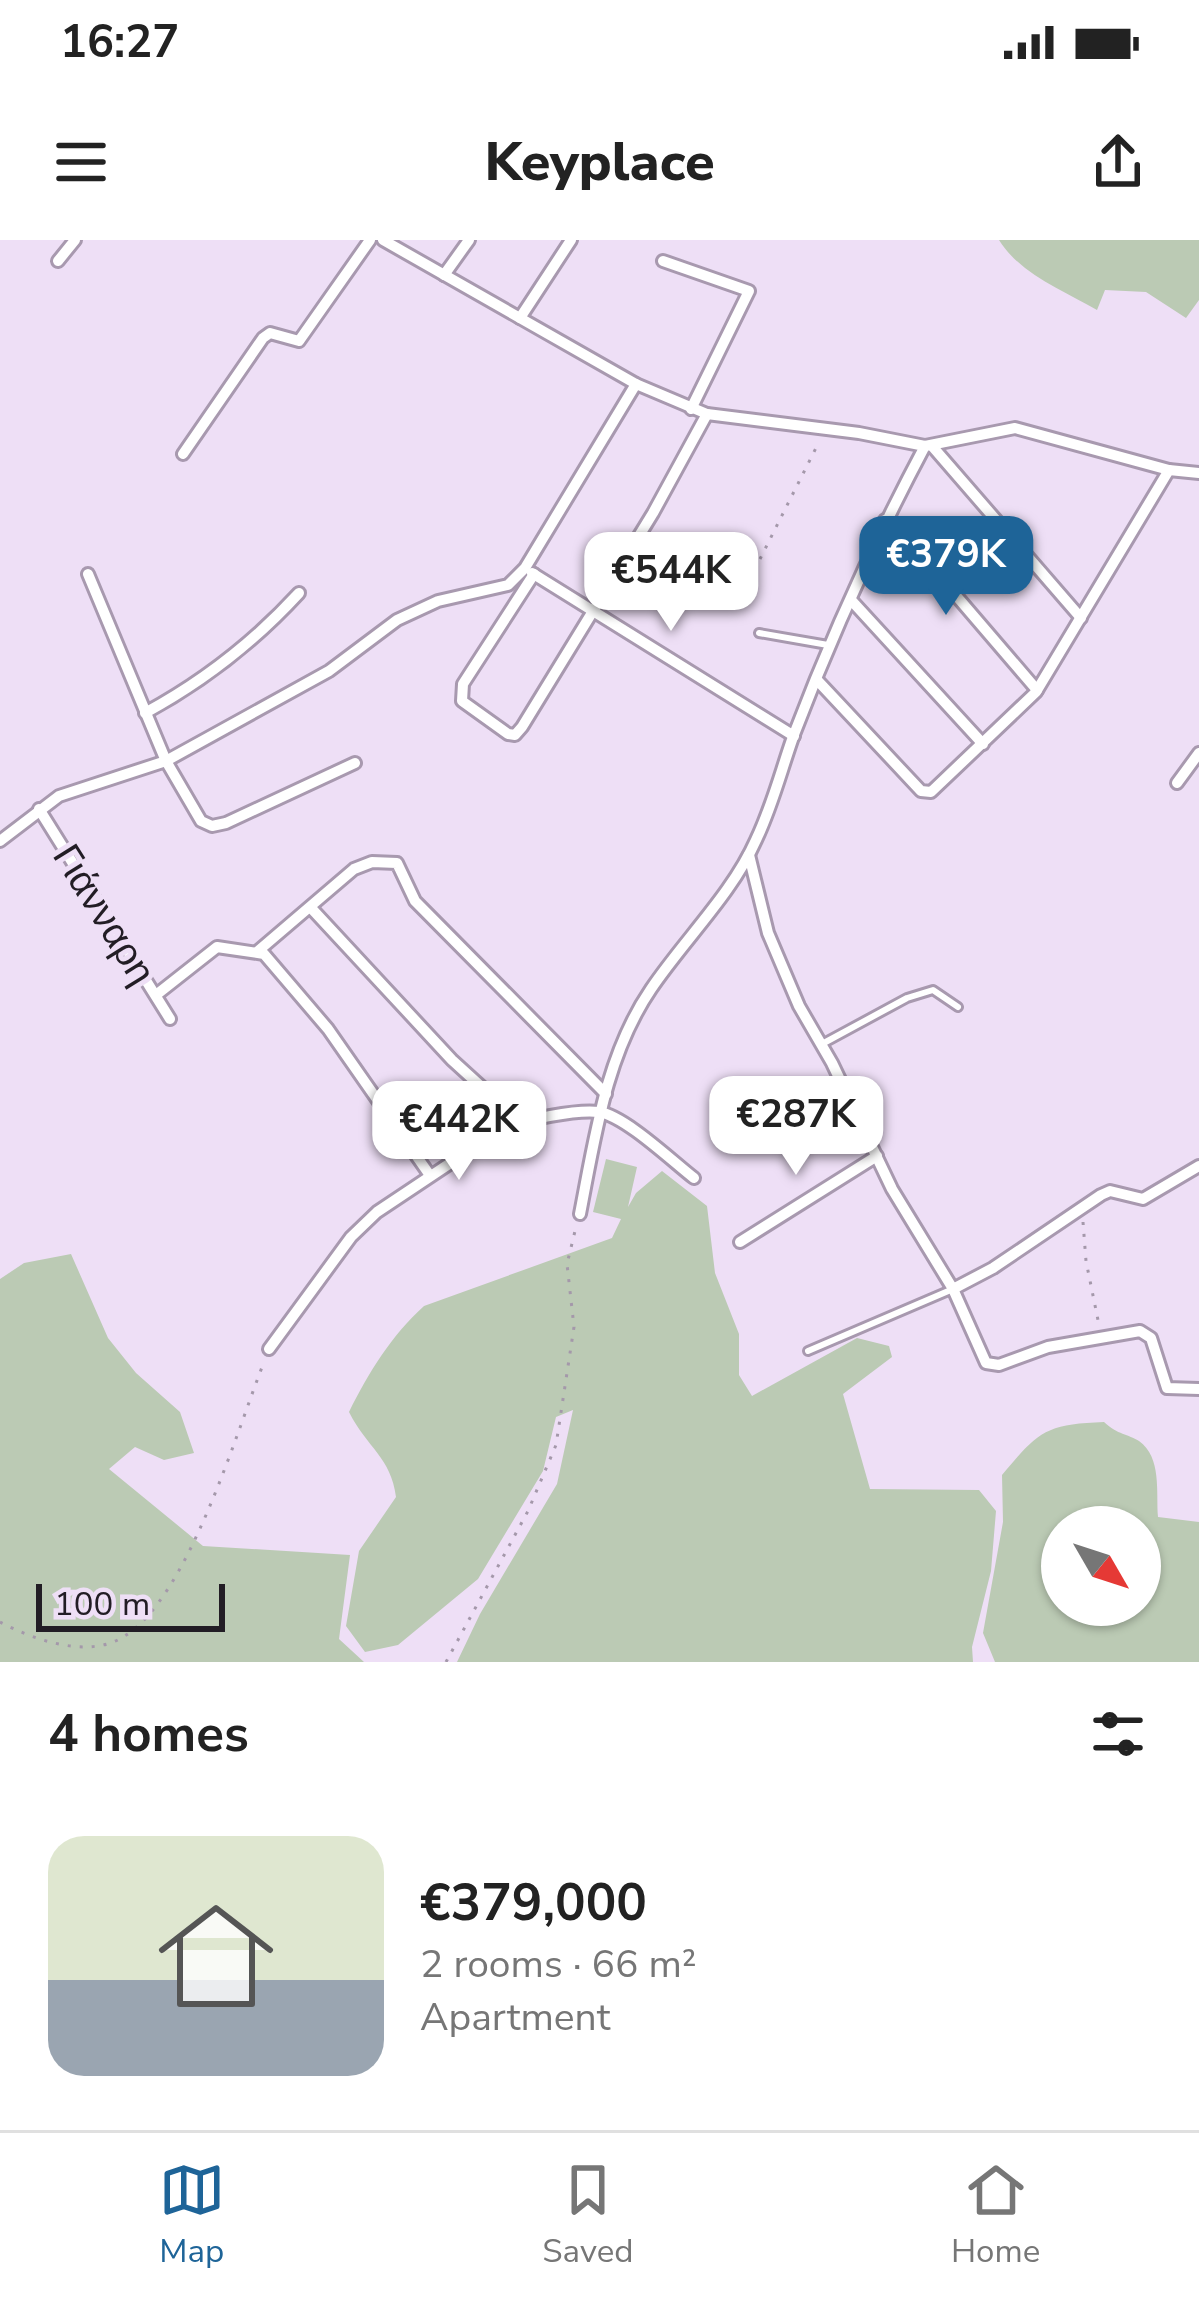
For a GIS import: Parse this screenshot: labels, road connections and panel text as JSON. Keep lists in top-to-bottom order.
{
  "streets": {
    "street": ["Γιάνναρη"]
  },
  "scale_bar": "100 m",
  "north": "bottom right",
  "page": {
    "status": "16:27",
    "header": "Keyplace",
    "price": [
      "€379K",
      "€544K",
      "€287K",
      "€442K"
    ],
    "scale": "100 m",
    "heading": "4 homes",
    "list": [
      {
        "name": "€379,000",
        "note": "2 rooms · 66 m² · Apartment"
      }
    ],
    "tabs": ["Map", "Saved", "Home"]
  }
}
